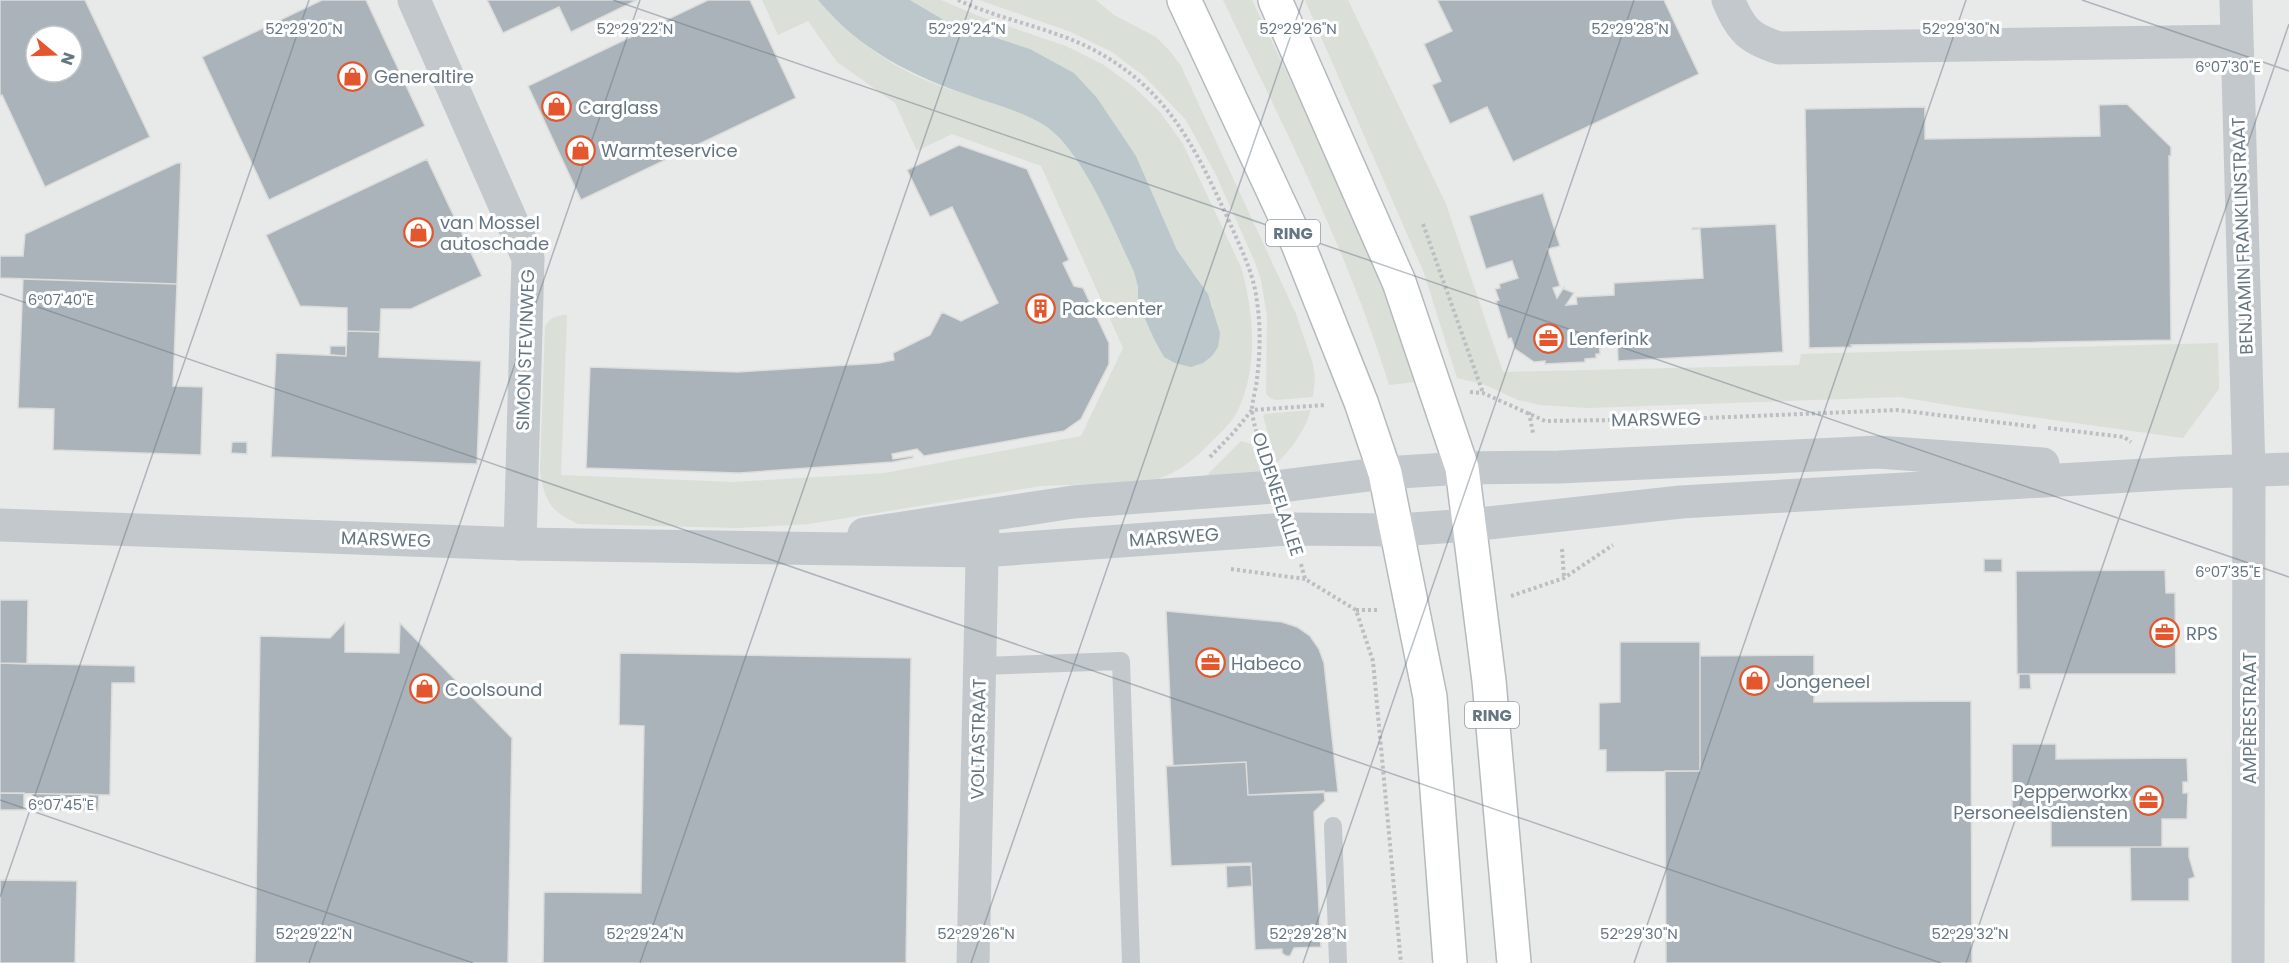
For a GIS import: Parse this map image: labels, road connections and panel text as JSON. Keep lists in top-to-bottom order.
{
  "streets": {
    "main road": ["RING"],
    "street": [
      "BENJAMIN FRANKLINSTRAAT",
      "SIMON STEVINWEG",
      "MARSWEG",
      "AMPÈRESTRAAT",
      "VOLTASTRAAT"
    ],
    "path": ["OLDENEELALLEE"]
  },
  "crossings": [
    ["RING", "MARSWEG"],
    ["BENJAMIN FRANKLINSTRAAT", "MARSWEG"],
    ["BENJAMIN FRANKLINSTRAAT", "AMPÈRESTRAAT"],
    ["SIMON STEVINWEG", "MARSWEG"],
    ["MARSWEG", "OLDENEELALLEE"],
    ["MARSWEG", "AMPÈRESTRAAT"],
    ["MARSWEG", "VOLTASTRAAT"]
  ],
  "places": {
    "shop": [
      "Generaltire",
      "Carglass",
      "Warmteservice",
      "van Mossel autoschade",
      "Jongeneel",
      "Coolsound"
    ],
    "building": ["Packcenter"],
    "office": [
      "Lenferink",
      "RPS",
      "Habeco",
      "Pepperworkx Personeelsdiensten"
    ]
  },
  "north": "right",
  "coordinates": [
    "52°29'20\"N",
    "52°29'22\"N",
    "52°29'24\"N",
    "52°29'26\"N",
    "52°29'28\"N",
    "52°29'30\"N",
    "6°07'30\"E",
    "6°07'40\"E",
    "6°07'35\"E",
    "6°07'45\"E",
    "52°29'32\"N"
  ]
}
